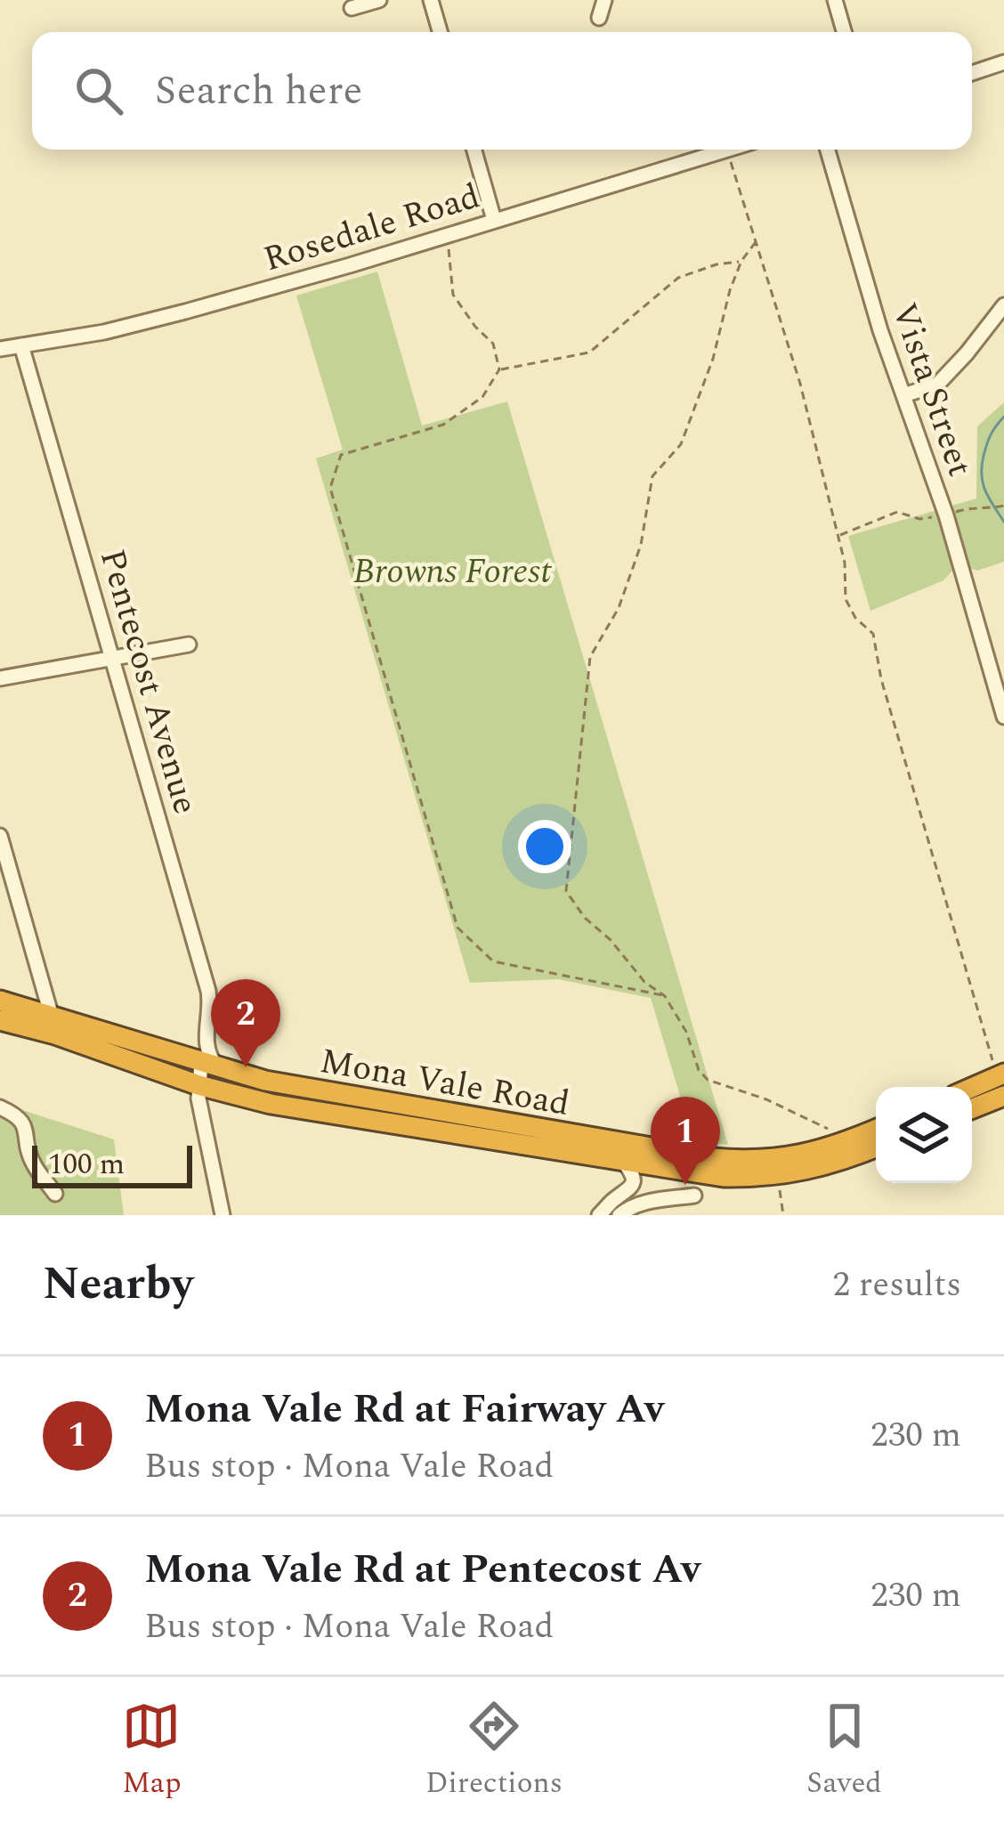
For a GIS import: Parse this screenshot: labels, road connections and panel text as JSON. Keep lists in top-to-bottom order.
{
  "streets": {
    "highway": ["Mona Vale Road"],
    "street": ["Rosedale Road", "Vista Street", "Pentecost Avenue"]
  },
  "crossings": [
    ["Rosedale Road", "Pentecost Avenue"],
    ["Pentecost Avenue", "Mona Vale Road"]
  ],
  "parks": ["Browns Forest"],
  "scale_bar": "100 m",
  "page": {
    "search": "Search here",
    "pins": ["2", "1"],
    "scale": "100 m",
    "heading": ["Nearby", "2 results"],
    "list": [
      {
        "mark": "1",
        "name": "Mona Vale Rd at Fairway Av",
        "note": "Bus stop · Mona Vale Road",
        "value": "230 m"
      },
      {
        "mark": "2",
        "name": "Mona Vale Rd at Pentecost Av",
        "note": "Bus stop · Mona Vale Road",
        "value": "230 m"
      }
    ],
    "nav": ["Map", "Directions", "Saved"]
  }
}
